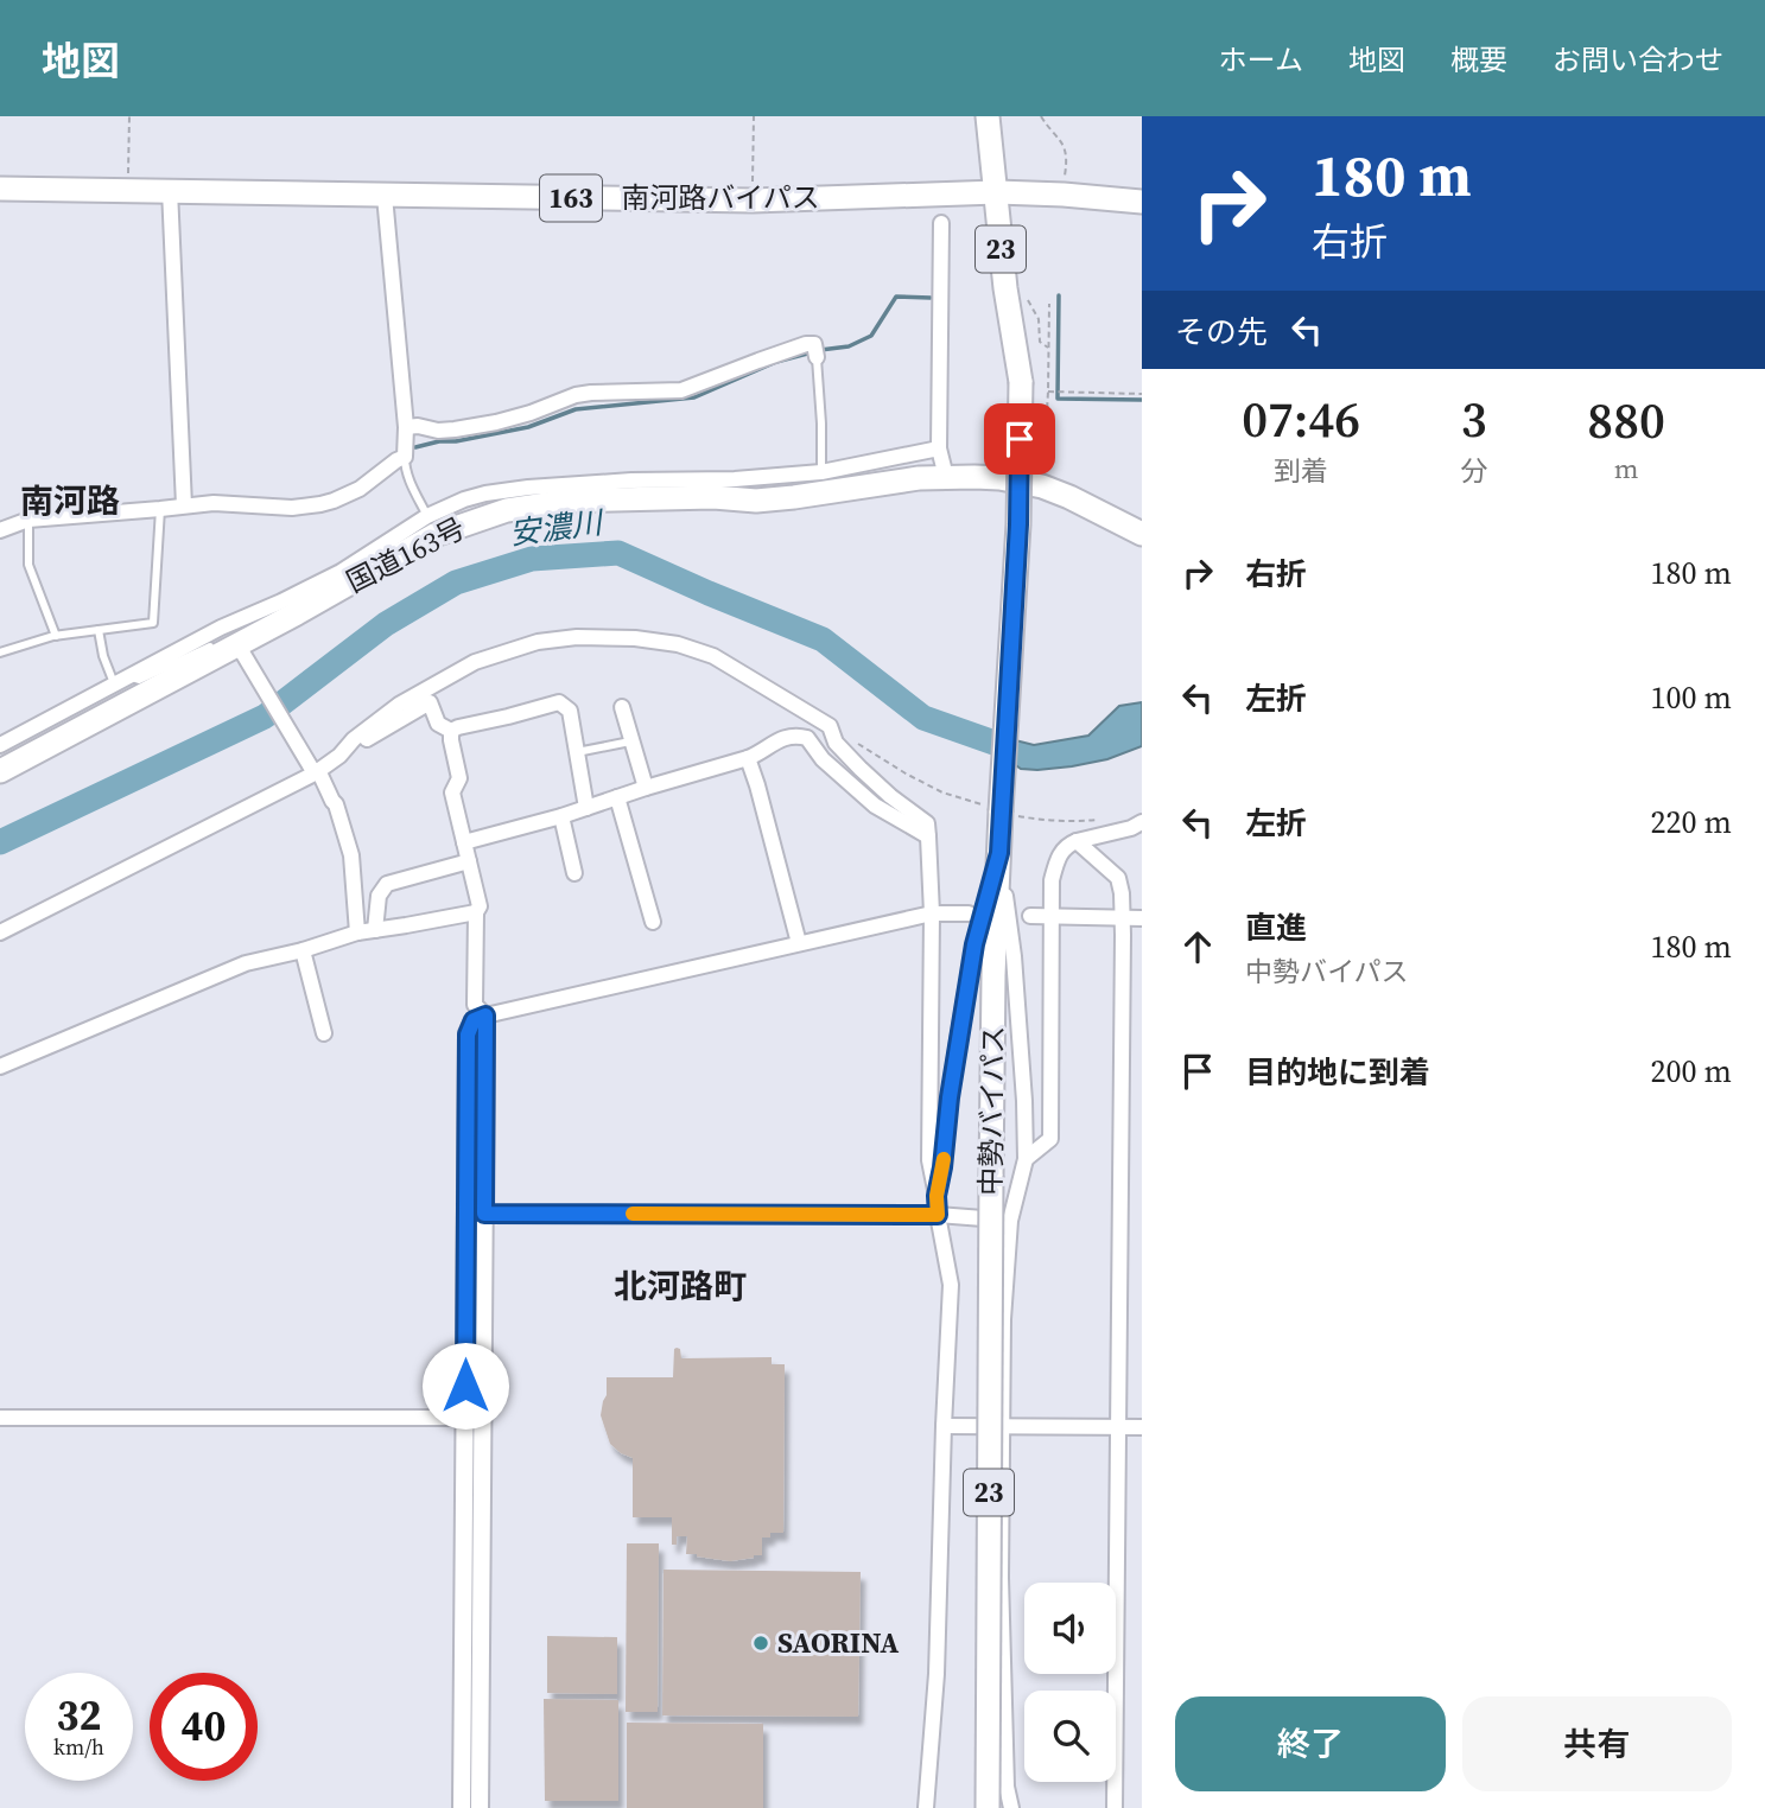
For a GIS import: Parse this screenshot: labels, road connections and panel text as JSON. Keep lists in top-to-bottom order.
{
  "streets": {
    "highway": [
      "163",
      "南河路バイパス",
      "23",
      "国道163号",
      "中勢バイパス"
    ]
  },
  "crossings": [
    ["南河路バイパス", "中勢バイパス"]
  ],
  "districts": ["南河路", "北河路町"],
  "water": ["安濃川"],
  "places": ["SAORINA"],
  "page": {
    "header": "地図",
    "nav": [
      "ホーム",
      "地図",
      "概要",
      "お問い合わせ"
    ],
    "turn": ["180 m", "右折"],
    "then": "その先",
    "eta": [
      "07:46",
      "到着",
      "3",
      "分",
      "880",
      "m"
    ],
    "list": [
      {
        "name": "右折",
        "value": "180 m"
      },
      {
        "name": "左折",
        "value": "100 m"
      },
      {
        "name": "左折",
        "value": "220 m"
      },
      {
        "name": "直進",
        "note": "中勢バイパス",
        "value": "180 m"
      },
      {
        "name": "目的地に到着",
        "value": "200 m"
      }
    ],
    "speed": "32 km/h",
    "limit": "40",
    "buttons": ["終了", "共有"]
  }
}
